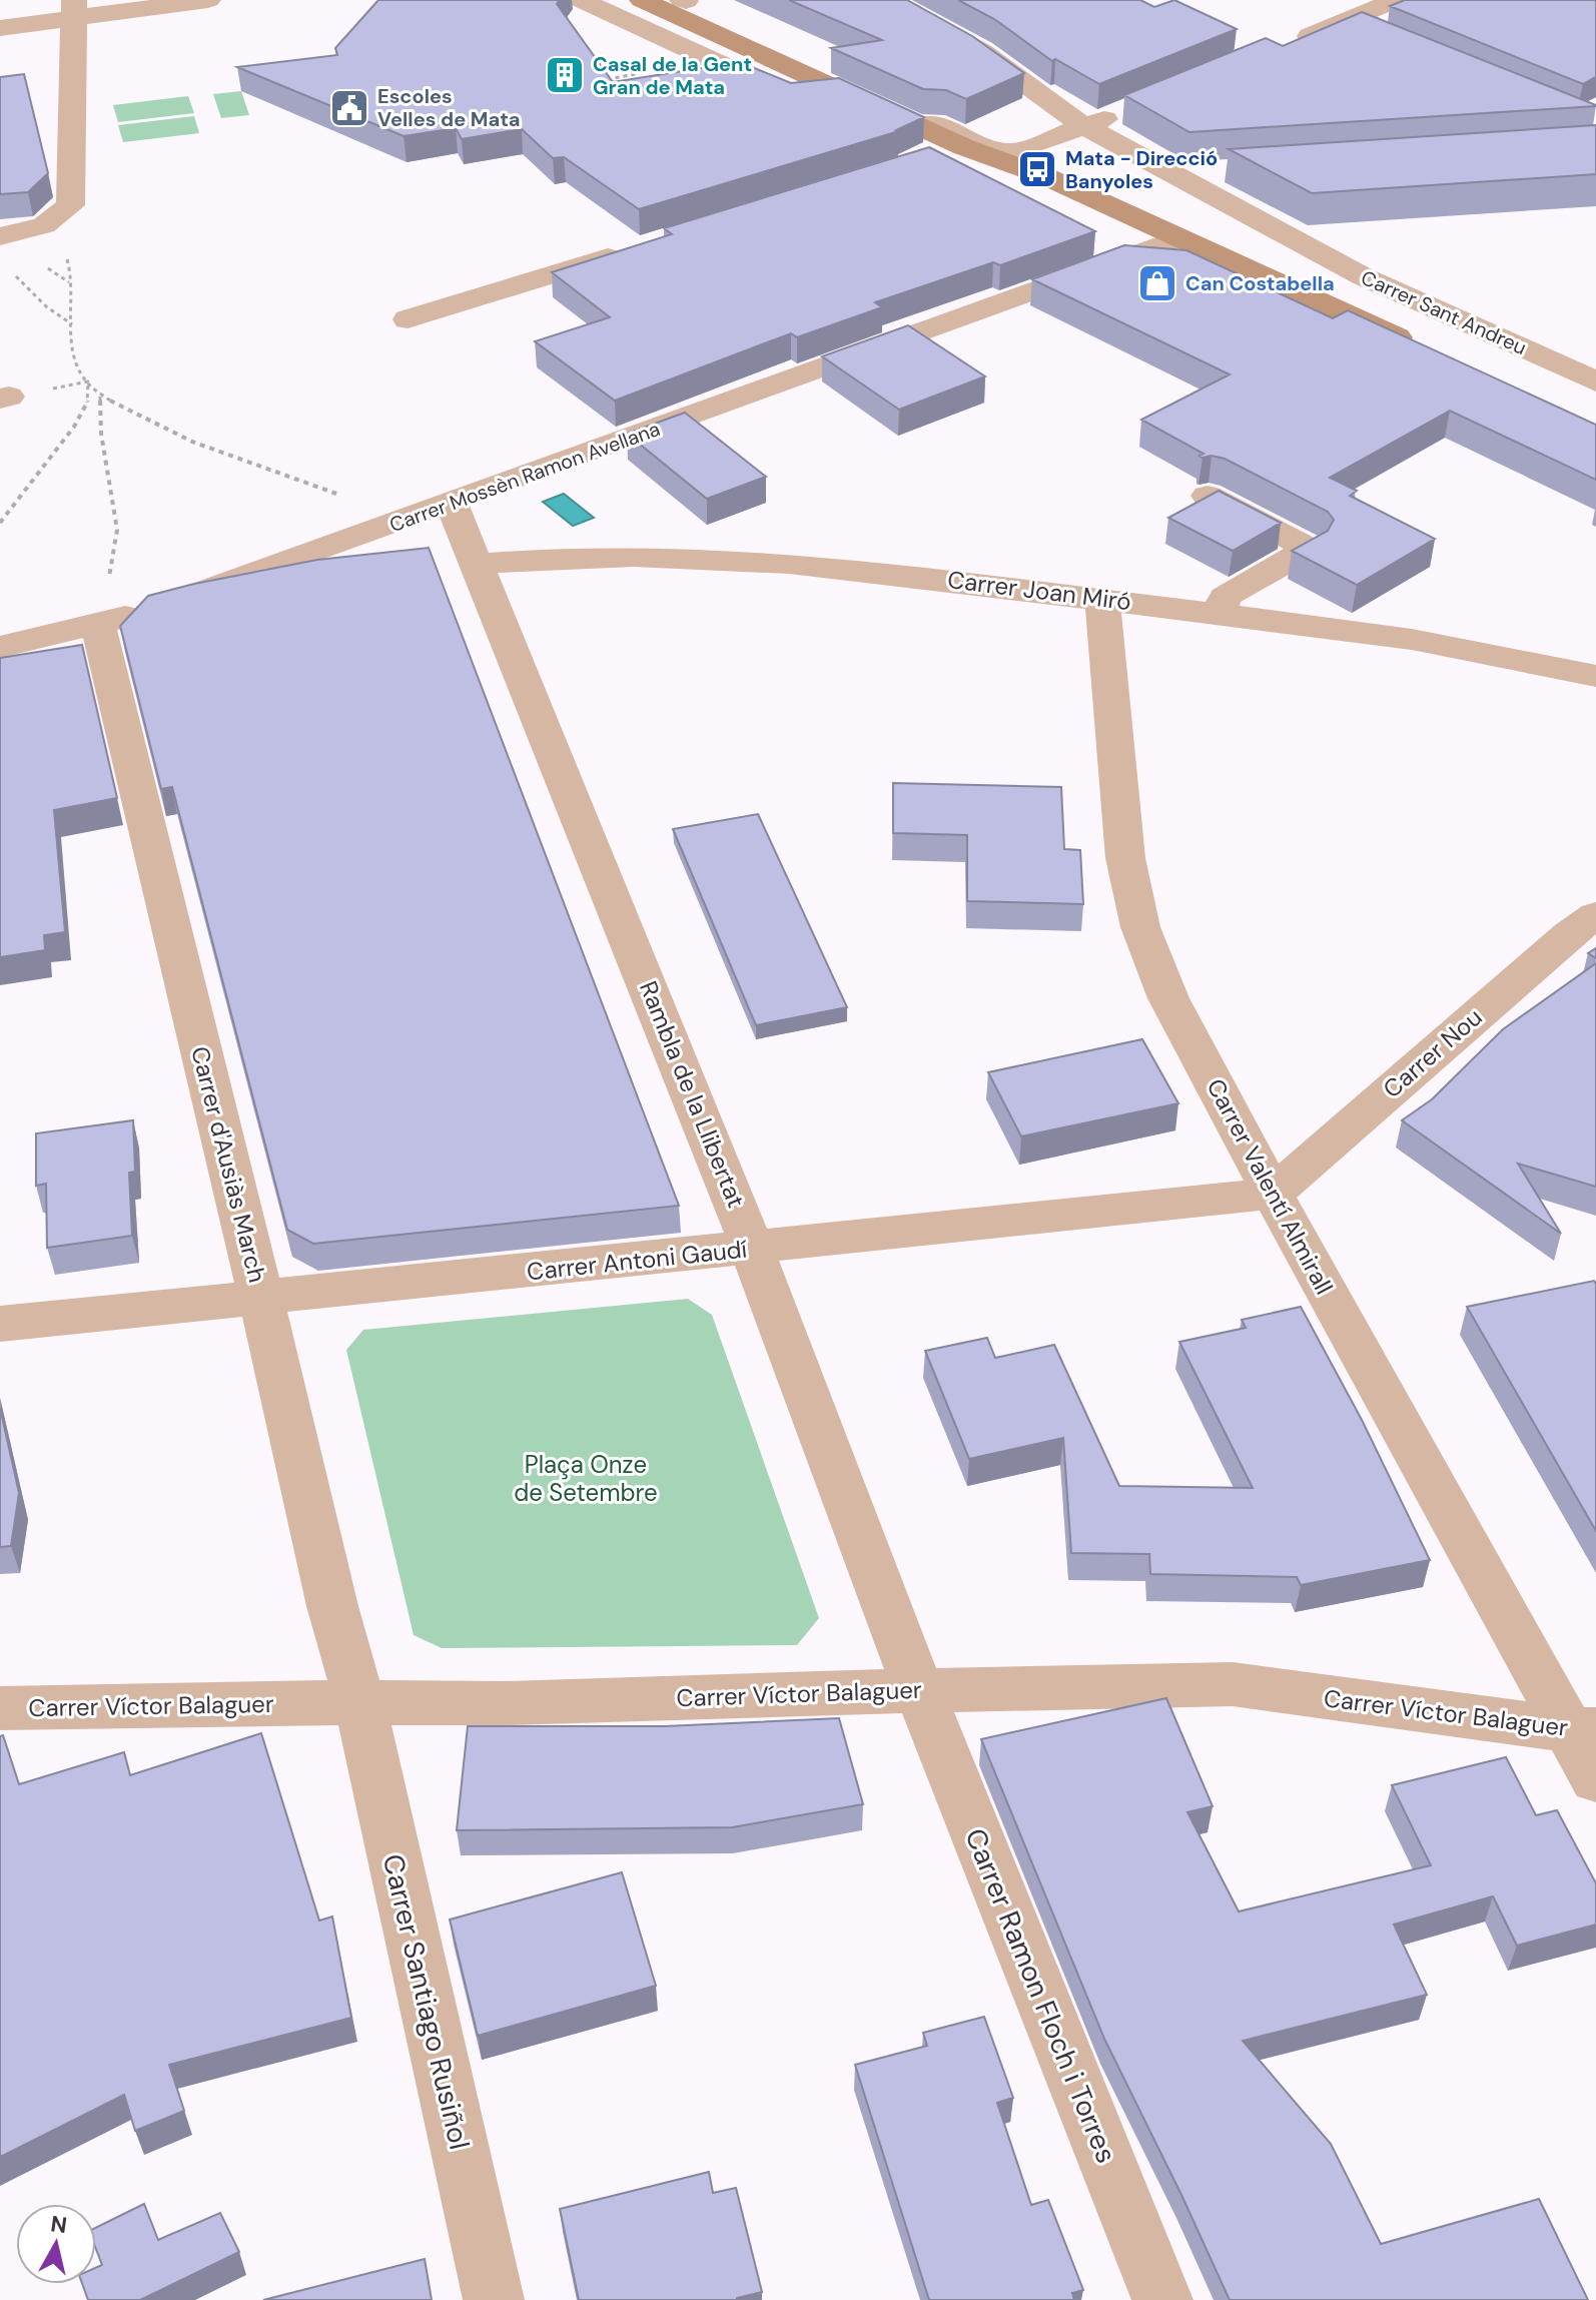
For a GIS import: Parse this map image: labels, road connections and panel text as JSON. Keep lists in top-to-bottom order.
{
  "streets": {
    "main road": ["Carrer Sant Andreu"],
    "street": [
      "Carrer Mossèn Ramon Avellana",
      "Carrer Joan Miró",
      "Carrer Nou",
      "Rambla de la Llibertat",
      "Carrer d'Ausiàs March",
      "Carrer Valentí Almirall",
      "Carrer Antoni Gaudí",
      "Carrer Víctor Balaguer",
      "Carrer Ramon Floch i Torres",
      "Carrer Santiago Rusiñol"
    ]
  },
  "crossings": [
    ["Carrer Sant Andreu", "Carrer Mossèn Ramon Avellana"],
    ["Carrer Mossèn Ramon Avellana", "Rambla de la Llibertat"],
    ["Carrer Mossèn Ramon Avellana", "Carrer d'Ausiàs March"],
    ["Carrer Joan Miró", "Rambla de la Llibertat"],
    ["Carrer Joan Miró", "Carrer Valentí Almirall"],
    ["Carrer Nou", "Carrer Valentí Almirall"],
    ["Carrer Nou", "Carrer Antoni Gaudí"],
    ["Rambla de la Llibertat", "Carrer Antoni Gaudí"],
    ["Rambla de la Llibertat", "Carrer Víctor Balaguer"],
    ["Rambla de la Llibertat", "Carrer Ramon Floch i Torres"],
    ["Carrer d'Ausiàs March", "Carrer Antoni Gaudí"],
    ["Carrer d'Ausiàs March", "Carrer Víctor Balaguer"],
    ["Carrer d'Ausiàs March", "Carrer Santiago Rusiñol"],
    ["Carrer Valentí Almirall", "Carrer Antoni Gaudí"],
    ["Carrer Valentí Almirall", "Carrer Víctor Balaguer"],
    ["Carrer Víctor Balaguer", "Carrer Ramon Floch i Torres"],
    ["Carrer Víctor Balaguer", "Carrer Santiago Rusiñol"]
  ],
  "parks": ["Plaça Onze de Setembre"],
  "places": {
    "building": ["Casal de la Gent Gran de Mata"],
    "public building": ["Escoles Velles de Mata"],
    "bus stop": ["Mata - Direcció Banyoles"],
    "shop": ["Can Costabella"]
  },
  "north": "top"
}
